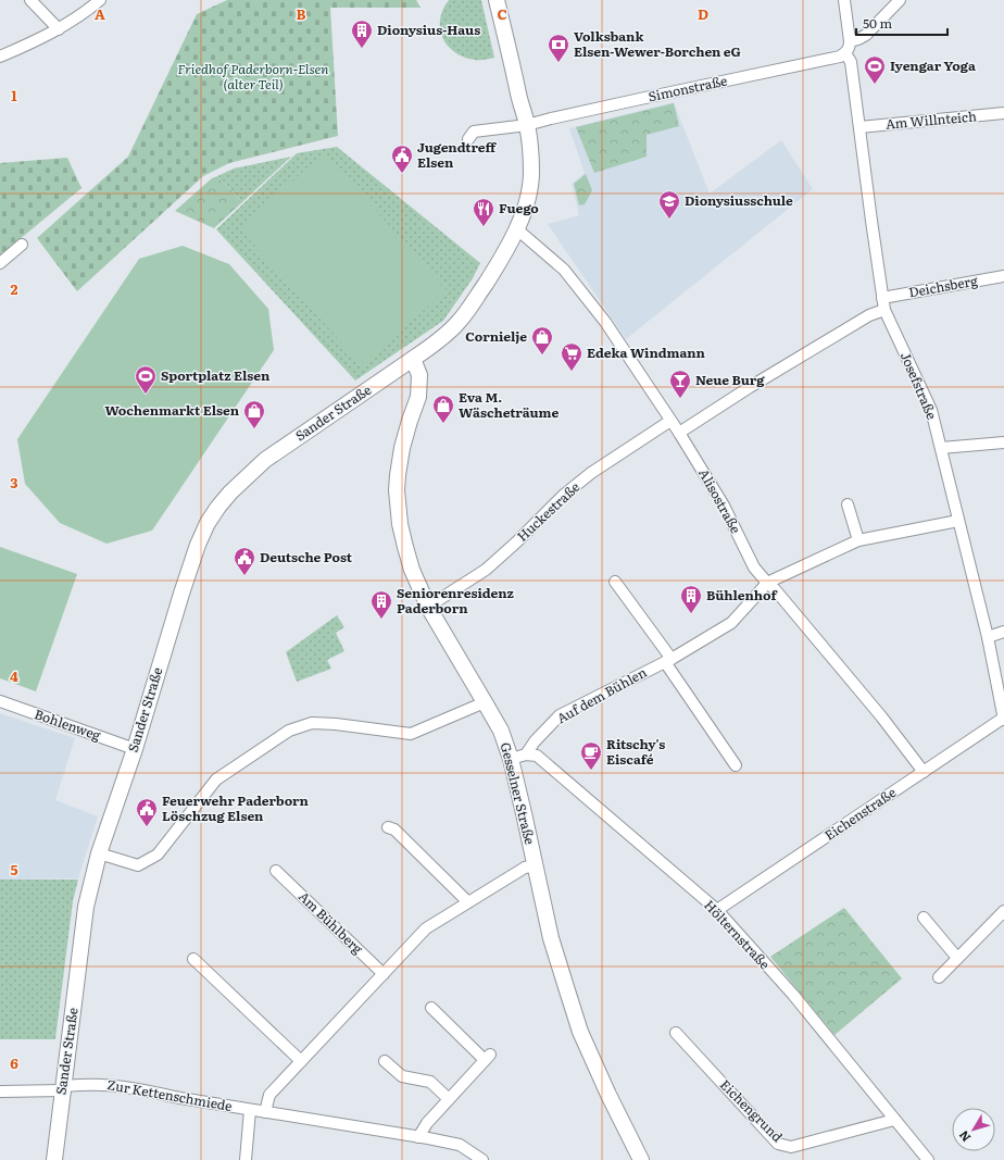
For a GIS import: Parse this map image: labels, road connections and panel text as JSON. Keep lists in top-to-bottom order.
{
  "streets": {
    "street": [
      "Simonstraße",
      "Am Willnteich",
      "Deichsberg",
      "Josefstraße",
      "Sander Straße",
      "Alisostraße",
      "Huckestraße",
      "Auf dem Bühlen",
      "Bohlenweg",
      "Gesselner Straße",
      "Eichenstraße",
      "Am Bühlberg",
      "Hölternstraße",
      "Zur Kettenschmiede",
      "Eichengrund"
    ]
  },
  "crossings": [
    ["Simonstraße", "Josefstraße"],
    ["Simonstraße", "Sander Straße"],
    ["Am Willnteich", "Josefstraße"],
    ["Deichsberg", "Josefstraße"],
    ["Josefstraße", "Auf dem Bühlen"],
    ["Josefstraße", "Eichenstraße"],
    ["Sander Straße", "Alisostraße"],
    ["Sander Straße", "Bohlenweg"],
    ["Sander Straße", "Gesselner Straße"],
    ["Sander Straße", "Zur Kettenschmiede"],
    ["Alisostraße", "Huckestraße"],
    ["Alisostraße", "Auf dem Bühlen"],
    ["Alisostraße", "Eichenstraße"],
    ["Huckestraße", "Gesselner Straße"],
    ["Auf dem Bühlen", "Hölternstraße"],
    ["Eichenstraße", "Hölternstraße"],
    ["Hölternstraße", "Eichengrund"]
  ],
  "parks": ["Friedhof Paderborn-Elsen (alter Teil)"],
  "places": {
    "building": ["Dionysius-Haus", "Bühlenhof", "Seniorenresidenz Paderborn"],
    "bank": ["Volksbank Elsen-Wewer-Borchen eG"],
    "sports": ["Iyengar Yoga", "Sportplatz Elsen"],
    "public building": ["Jugendtreff Elsen", "Deutsche Post", "Feuerwehr Paderborn Löschzug Elsen"],
    "school or university": ["Dionysiusschule"],
    "restaurant": ["Fuego"],
    "shop": ["Cornielje", "Eva M. Wäscheträume", "Wochenmarkt Elsen"],
    "supermarket": ["Edeka Windmann"],
    "bar": ["Neue Burg"],
    "cafe": ["Ritschy's Eiscafé"]
  },
  "scale_bar": "50 m",
  "north": "bottom left",
  "grid": {
    "columns": [
      "A",
      "B",
      "C",
      "D"
    ],
    "rows": [
      "1",
      "2",
      "3",
      "4",
      "5",
      "6"
    ]
  }
}
